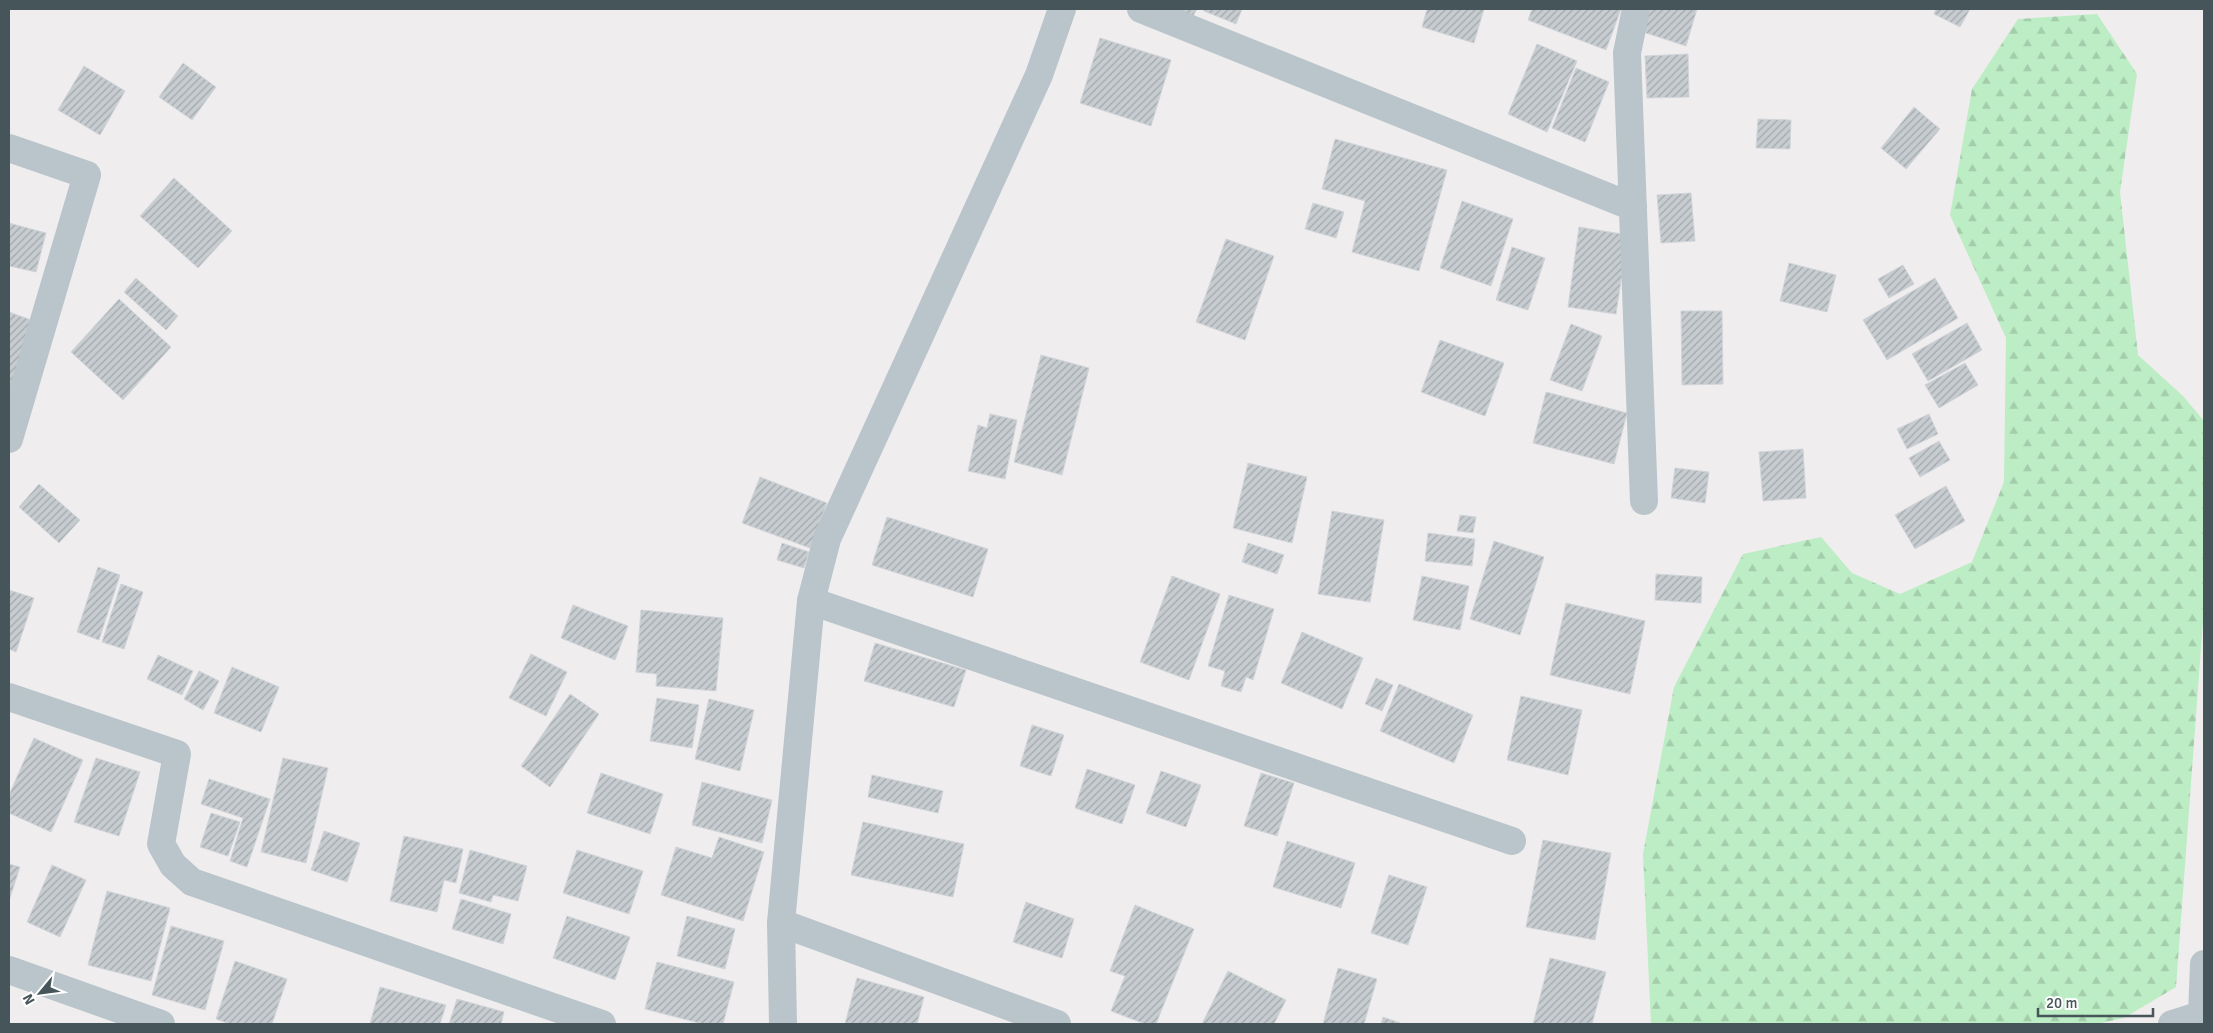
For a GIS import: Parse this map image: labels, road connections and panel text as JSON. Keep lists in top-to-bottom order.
{
  "scale_bar": "20 m",
  "north": "bottom left"
}
